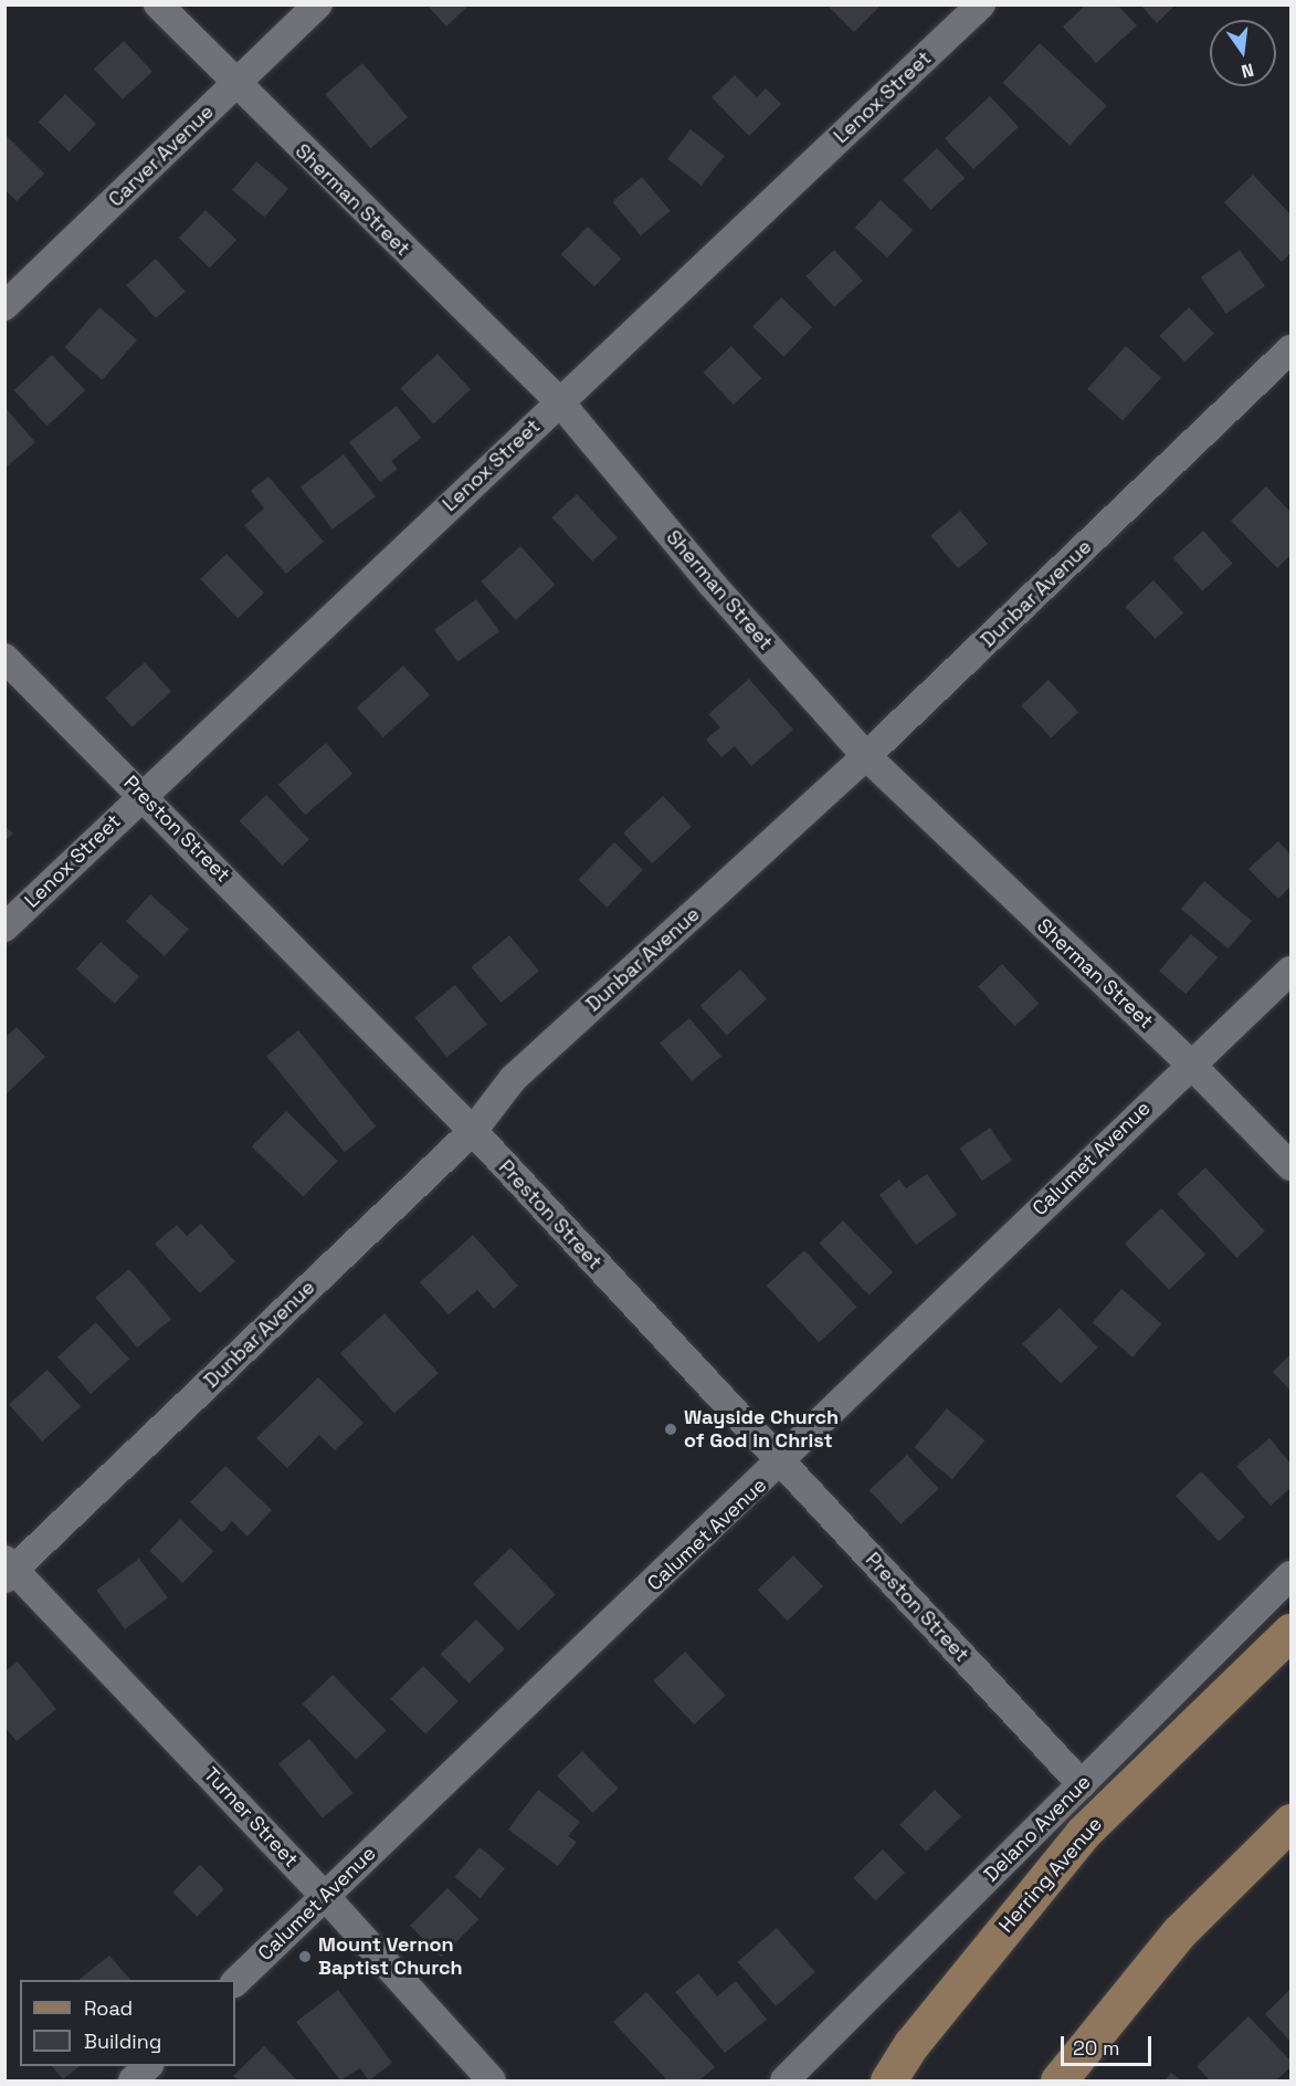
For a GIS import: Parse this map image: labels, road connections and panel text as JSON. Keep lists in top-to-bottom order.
{
  "streets": {
    "main road": ["Herring Avenue"],
    "street": [
      "Lenox Street",
      "Carver Avenue",
      "Sherman Street",
      "Dunbar Avenue",
      "Preston Street",
      "Calumet Avenue",
      "Turner Street",
      "Delano Avenue"
    ]
  },
  "crossings": [
    ["Lenox Street", "Sherman Street"],
    ["Lenox Street", "Preston Street"],
    ["Carver Avenue", "Sherman Street"],
    ["Sherman Street", "Dunbar Avenue"],
    ["Sherman Street", "Calumet Avenue"],
    ["Dunbar Avenue", "Preston Street"],
    ["Dunbar Avenue", "Turner Street"],
    ["Preston Street", "Calumet Avenue"],
    ["Preston Street", "Delano Avenue"],
    ["Calumet Avenue", "Turner Street"]
  ],
  "places": ["Wayside Church of God in Christ", "Mount Vernon Baptist Church"],
  "legend": ["Road", "Building"],
  "scale_bar": "20 m",
  "north": "bottom"
}
